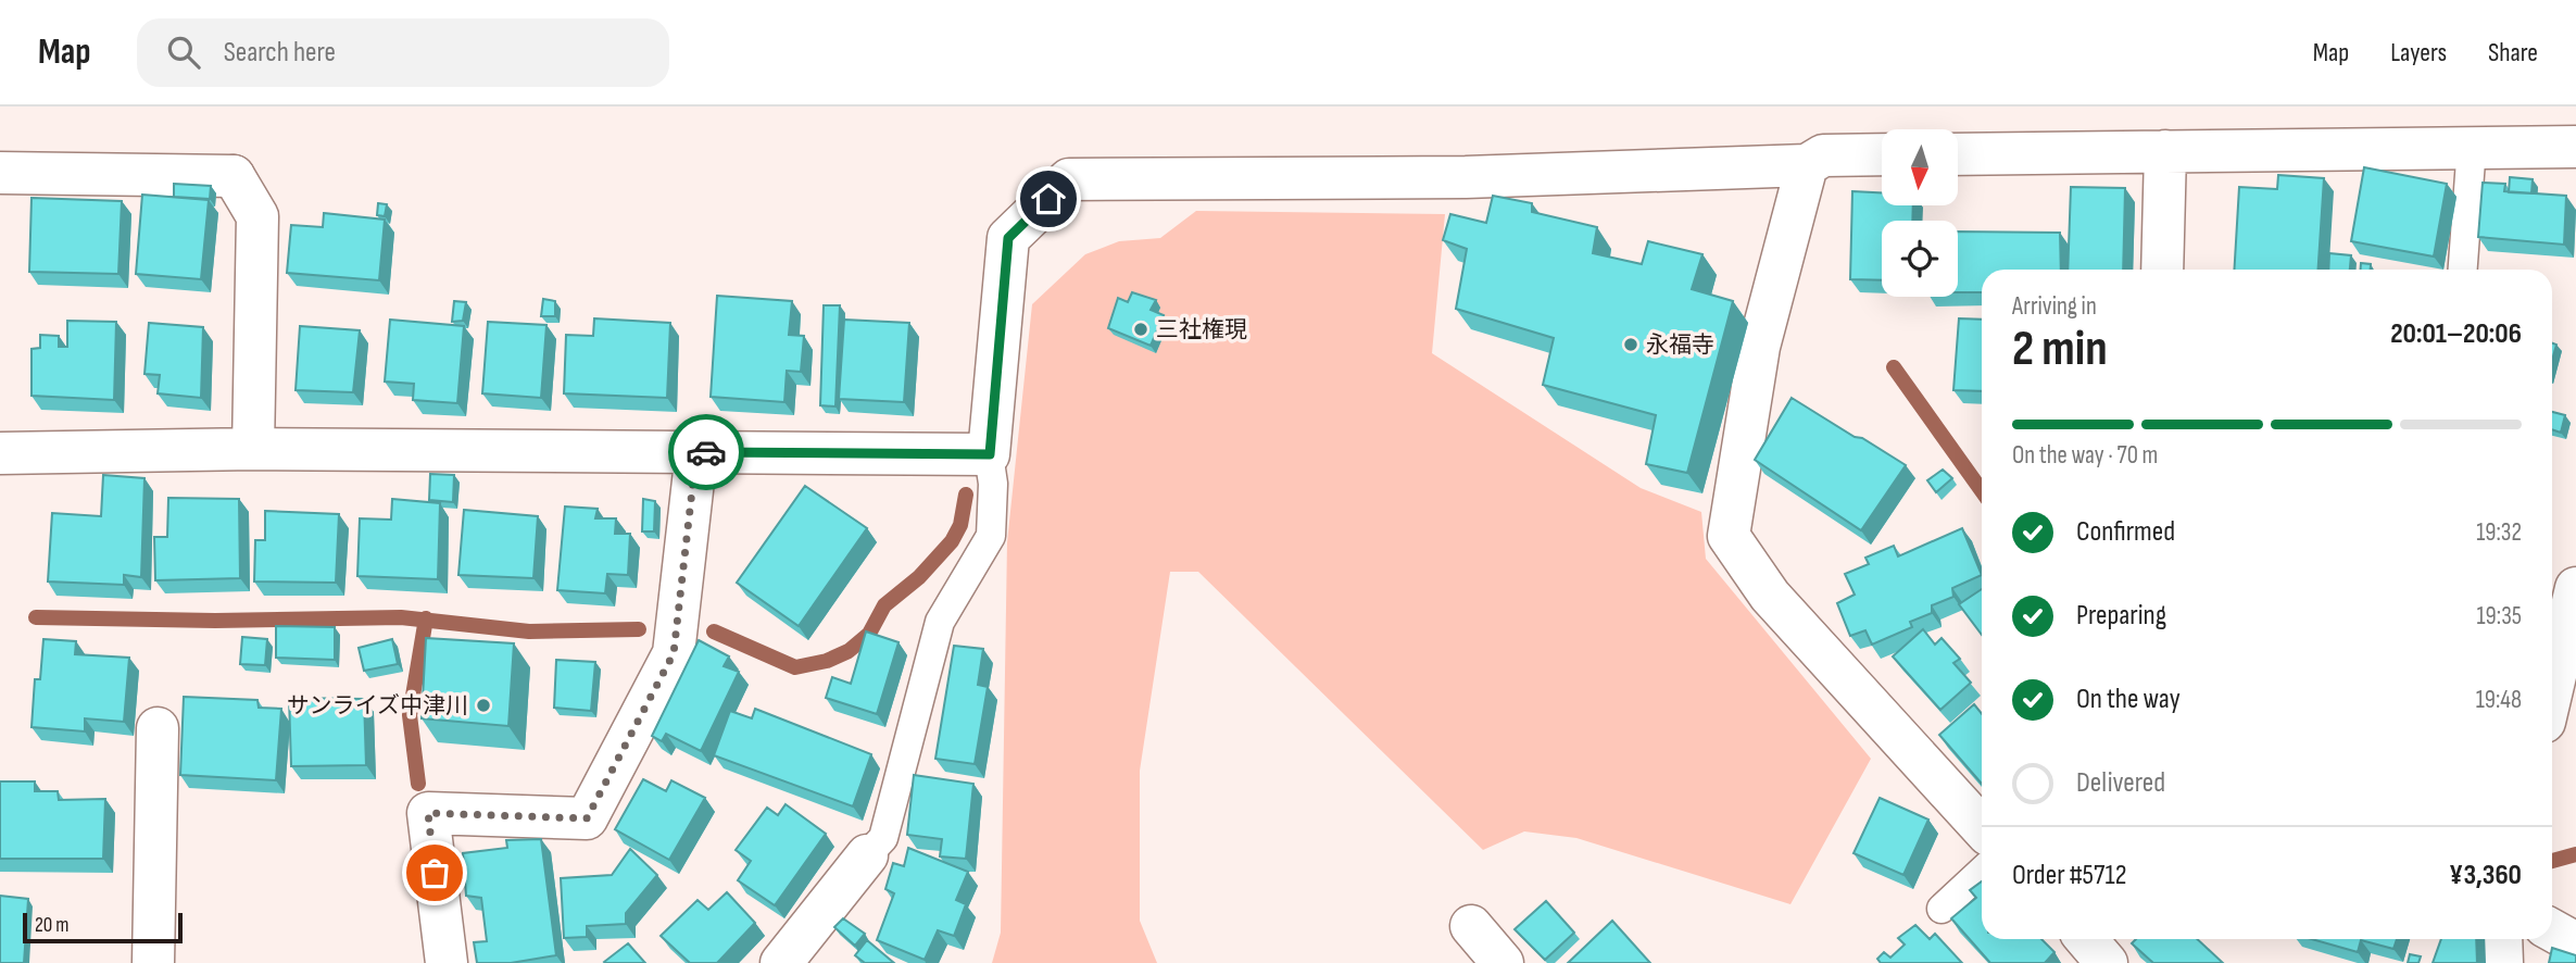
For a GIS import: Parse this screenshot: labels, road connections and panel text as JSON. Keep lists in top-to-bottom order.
{
  "places": ["三社権現", "永福寺", "サンライズ中津川"],
  "scale_bar": "20 m",
  "north": "bottom",
  "page": {
    "header": "Map",
    "search": "Search here",
    "nav": ["Map", "Layers", "Share"],
    "heading": ["2 min", "Arriving in", "20:01–20:06"],
    "panel": ["Order #5712", "¥3,360"],
    "bar": "On the way · 70 m",
    "list": [
      ["Confirmed", "19:32"],
      ["Preparing", "19:35"],
      ["On the way", "19:48"],
      "Delivered"
    ],
    "scale": "20 m"
  }
}
